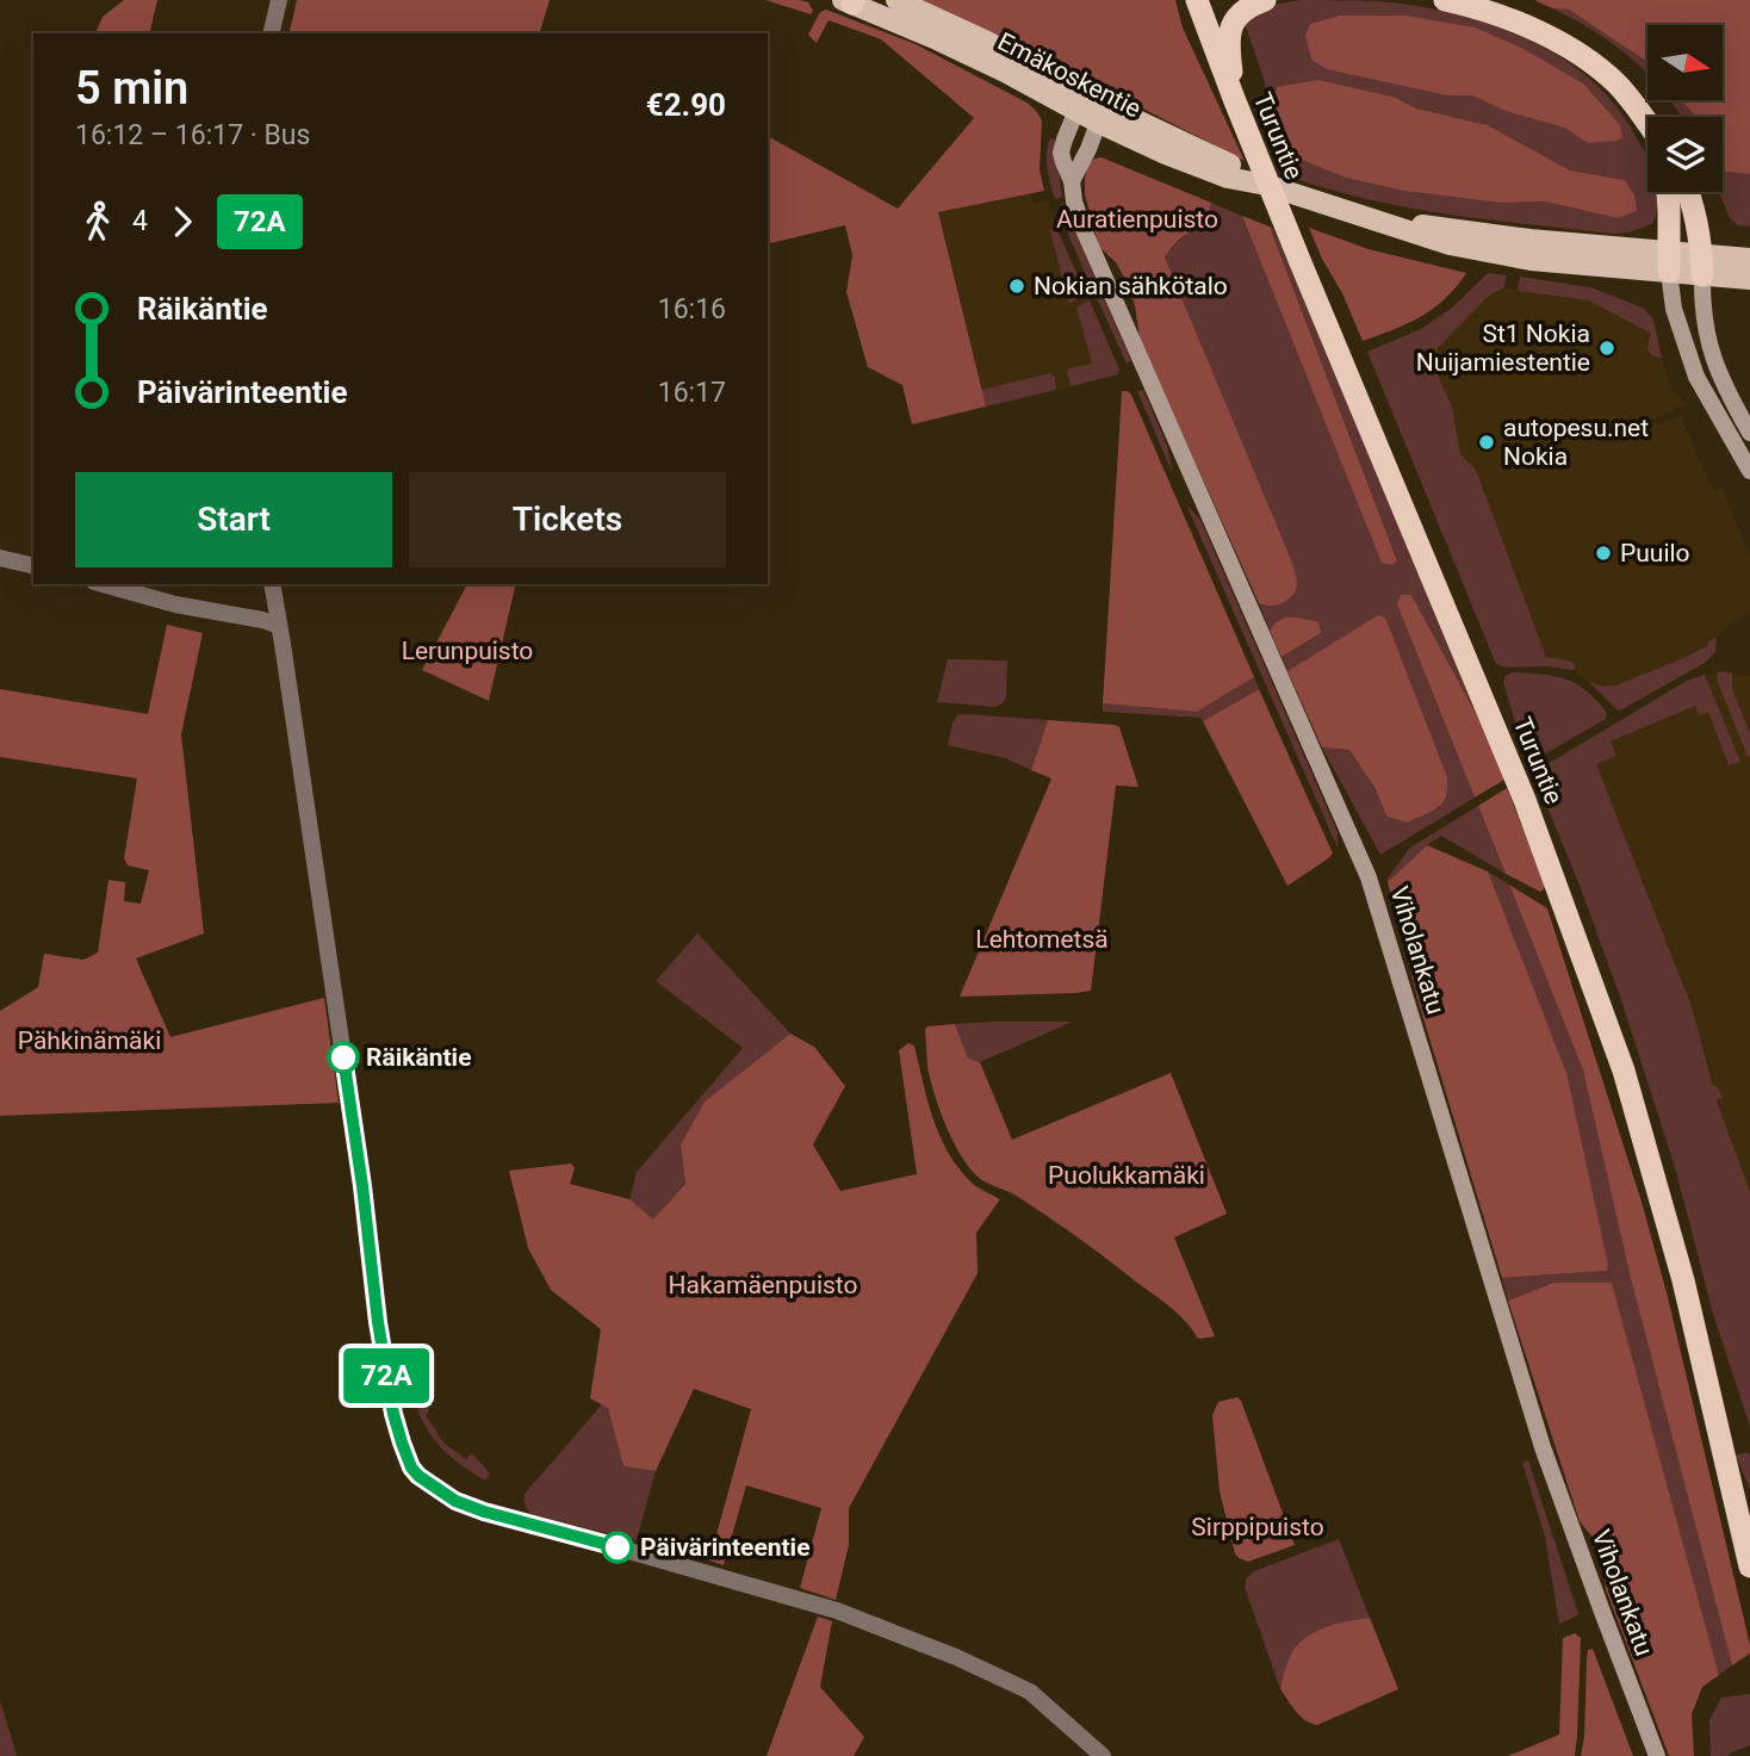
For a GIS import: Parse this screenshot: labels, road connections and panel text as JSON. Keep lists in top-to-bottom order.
{
  "streets": {
    "highway": ["Turuntie"],
    "main road": ["Emäkoskentie", "Viholankatu"]
  },
  "crossings": [
    ["Emäkoskentie", "Viholankatu"]
  ],
  "parks": [
    "Auratienpuisto",
    "Lerunpuisto",
    "Lehtometsä",
    "Pähkinämäki",
    "Puolukkamäki",
    "Hakamäenpuisto",
    "Sirppipuisto"
  ],
  "places": [
    "Nokian sähkötalo",
    "St1 Nokia Nuijamiestentie",
    "autopesu.net Nokia",
    "Puuilo",
    "Räikäntie",
    "Päivärinteentie"
  ],
  "lines": ["bus line 72A"],
  "north": "right",
  "page": {
    "on_map": "72A",
    "heading": ["5 min", "16:12 – 16:17 · Bus", "€2.90"],
    "legs": ["4", "72A"],
    "list": [
      {
        "name": "Räikäntie",
        "value": "16:16"
      },
      {
        "name": "Päivärinteentie",
        "value": "16:17"
      }
    ],
    "buttons": ["Start", "Tickets"]
  }
}
